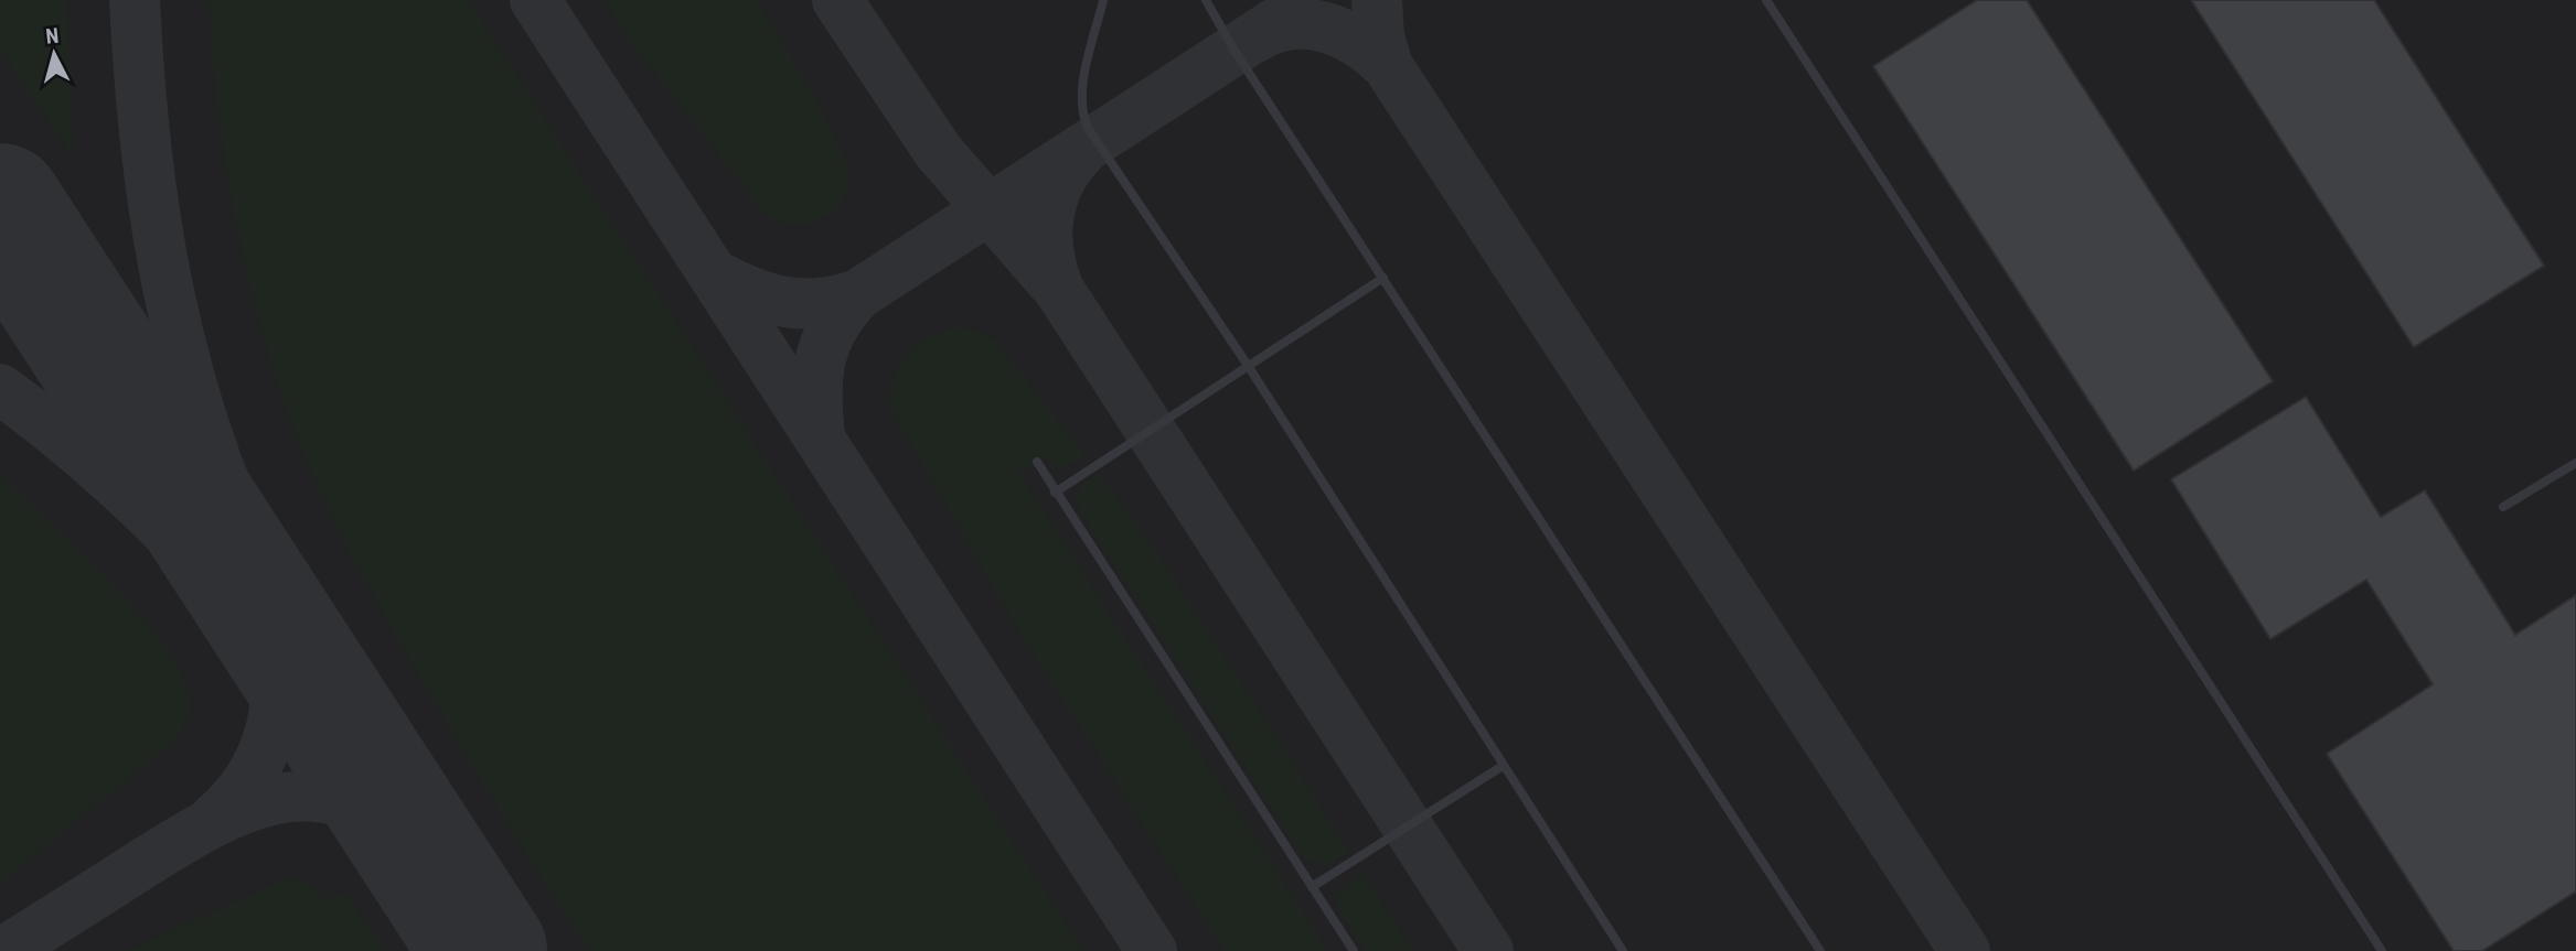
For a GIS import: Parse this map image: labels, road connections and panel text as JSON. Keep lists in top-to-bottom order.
{
  "north": "top"
}
